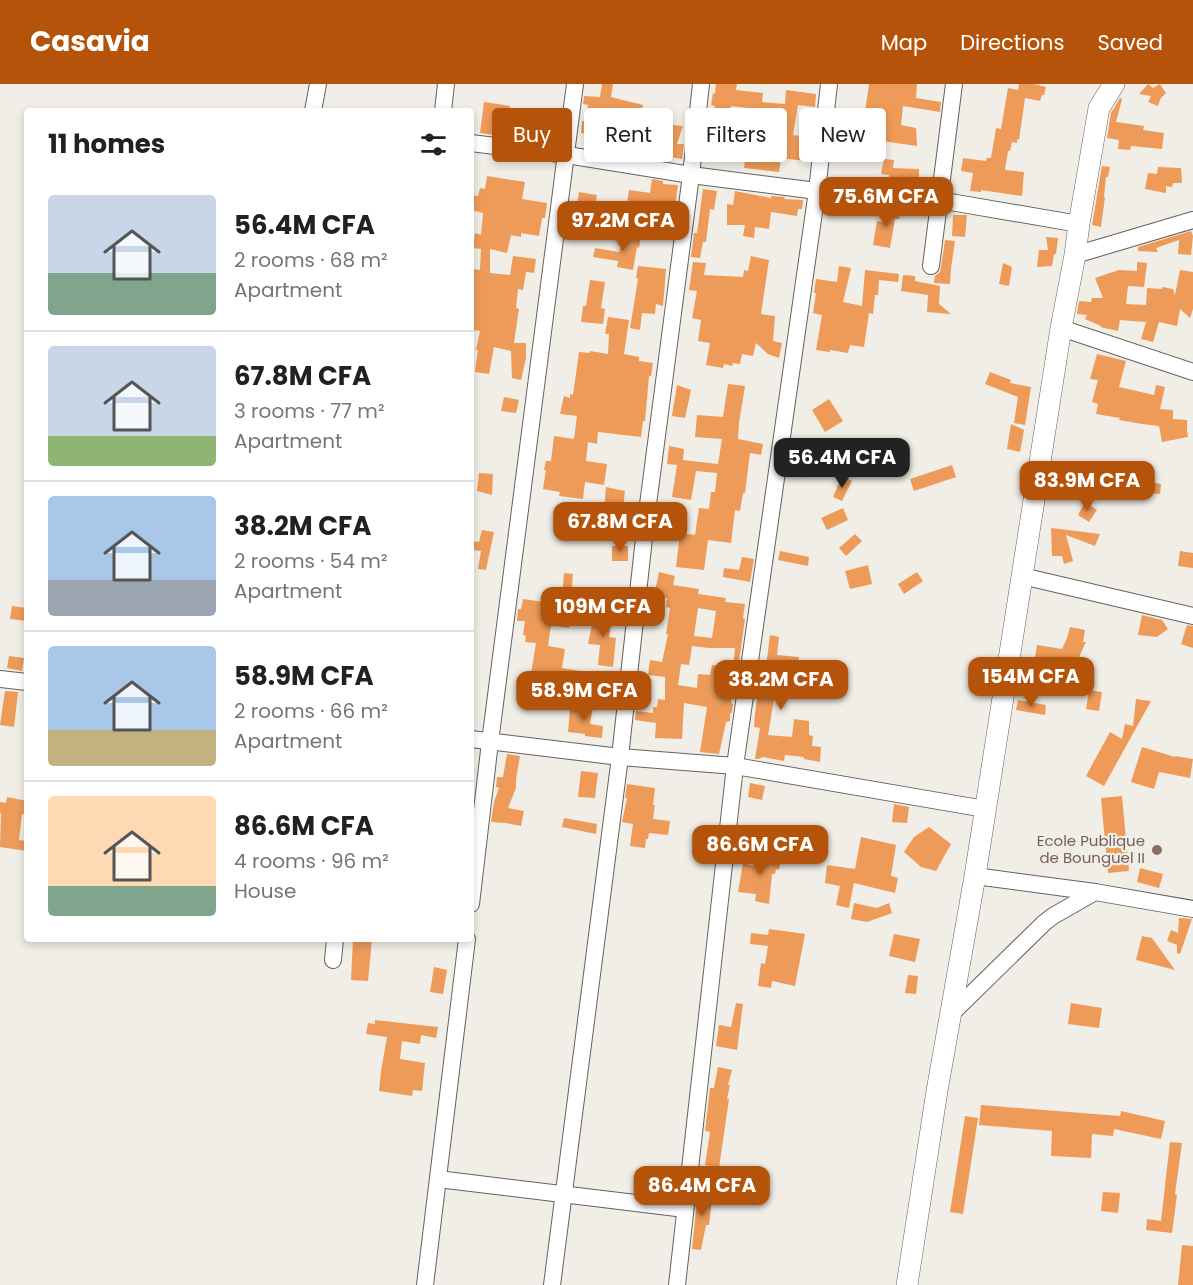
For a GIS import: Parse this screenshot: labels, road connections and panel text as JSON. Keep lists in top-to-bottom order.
{
  "places": ["Ecole Publique de Bounguel II"],
  "page": {
    "header": "Casavia",
    "nav": ["Map", "Directions", "Saved"],
    "chip": [
      "Buy",
      "Rent",
      "Filters",
      "New"
    ],
    "heading": "11 homes",
    "price": [
      "75.6M CFA",
      "97.2M CFA",
      "56.4M CFA",
      "83.9M CFA",
      "67.8M CFA",
      "109M CFA",
      "154M CFA",
      "38.2M CFA",
      "58.9M CFA",
      "86.6M CFA",
      "86.4M CFA"
    ],
    "list": [
      {
        "name": "56.4M CFA",
        "note": "2 rooms · 68 m² · Apartment"
      },
      {
        "name": "67.8M CFA",
        "note": "3 rooms · 77 m² · Apartment"
      },
      {
        "name": "38.2M CFA",
        "note": "2 rooms · 54 m² · Apartment"
      },
      {
        "name": "58.9M CFA",
        "note": "2 rooms · 66 m² · Apartment"
      },
      {
        "name": "86.6M CFA",
        "note": "4 rooms · 96 m² · House"
      }
    ]
  }
}
